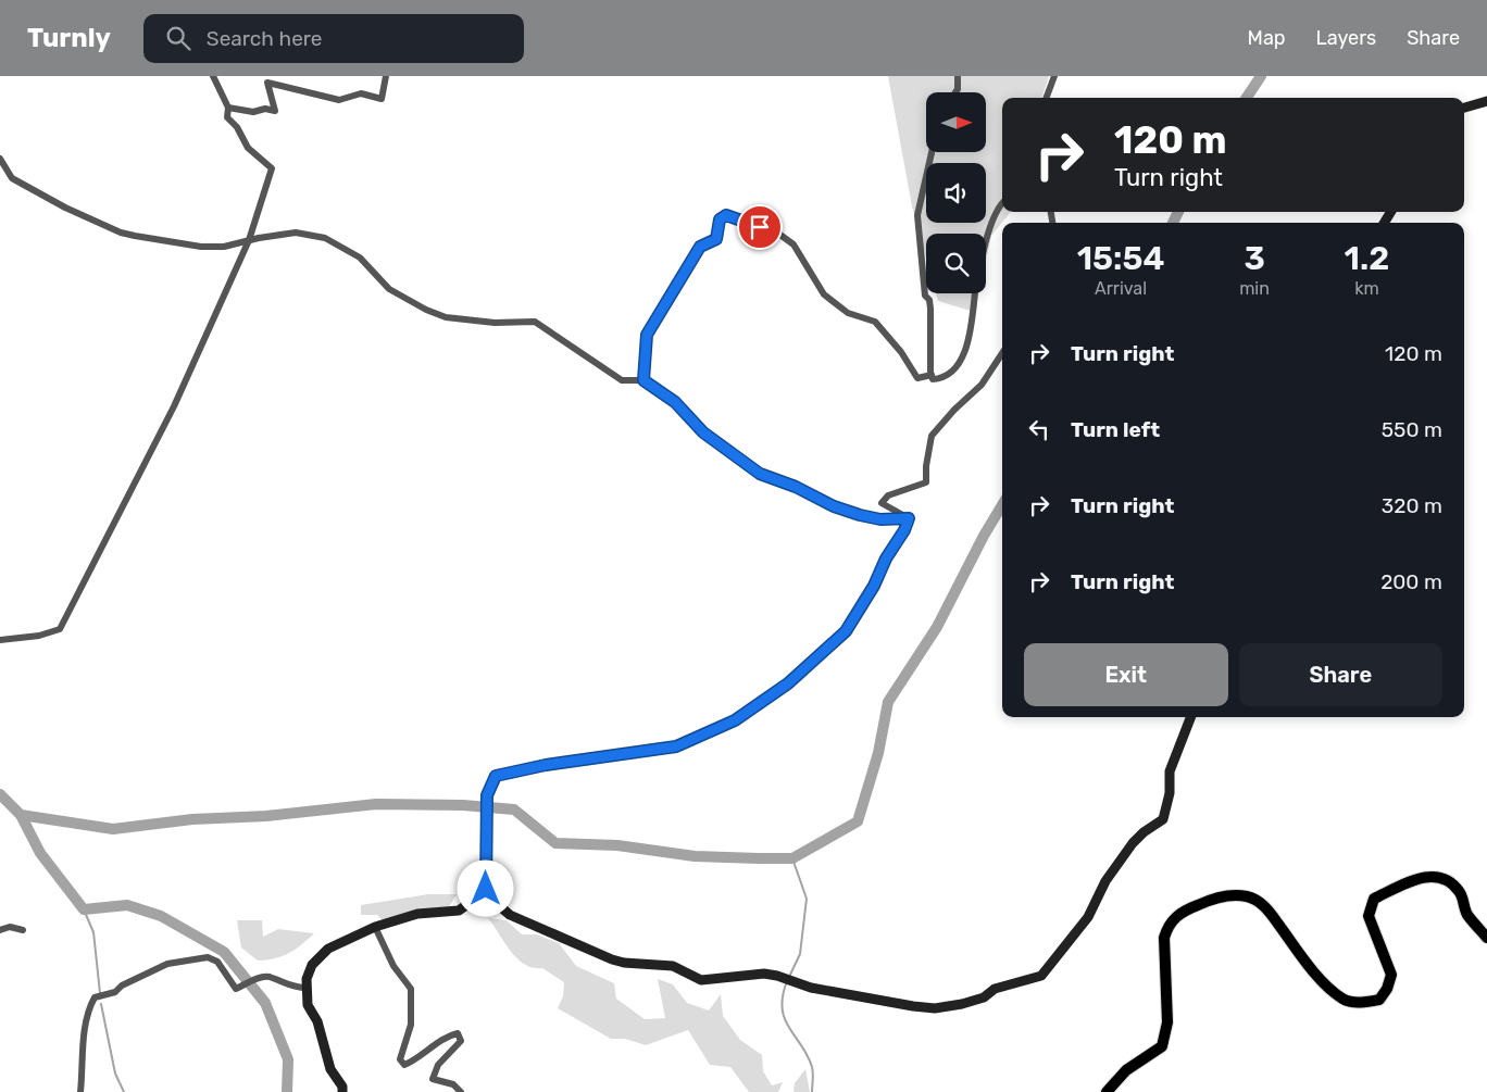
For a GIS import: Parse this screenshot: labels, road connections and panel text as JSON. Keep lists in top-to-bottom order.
{
  "north": "right",
  "page": {
    "header": "Turnly",
    "search": "Search here",
    "nav": ["Map", "Layers", "Share"],
    "turn": ["120 m", "Turn right"],
    "eta": [
      "15:54",
      "Arrival",
      "3",
      "min",
      "1.2",
      "km"
    ],
    "list": [
      {
        "name": "Turn right",
        "value": "120 m"
      },
      {
        "name": "Turn left",
        "value": "550 m"
      },
      {
        "name": "Turn right",
        "value": "320 m"
      },
      {
        "name": "Turn right",
        "value": "200 m"
      }
    ],
    "buttons": ["Exit", "Share"]
  }
}
